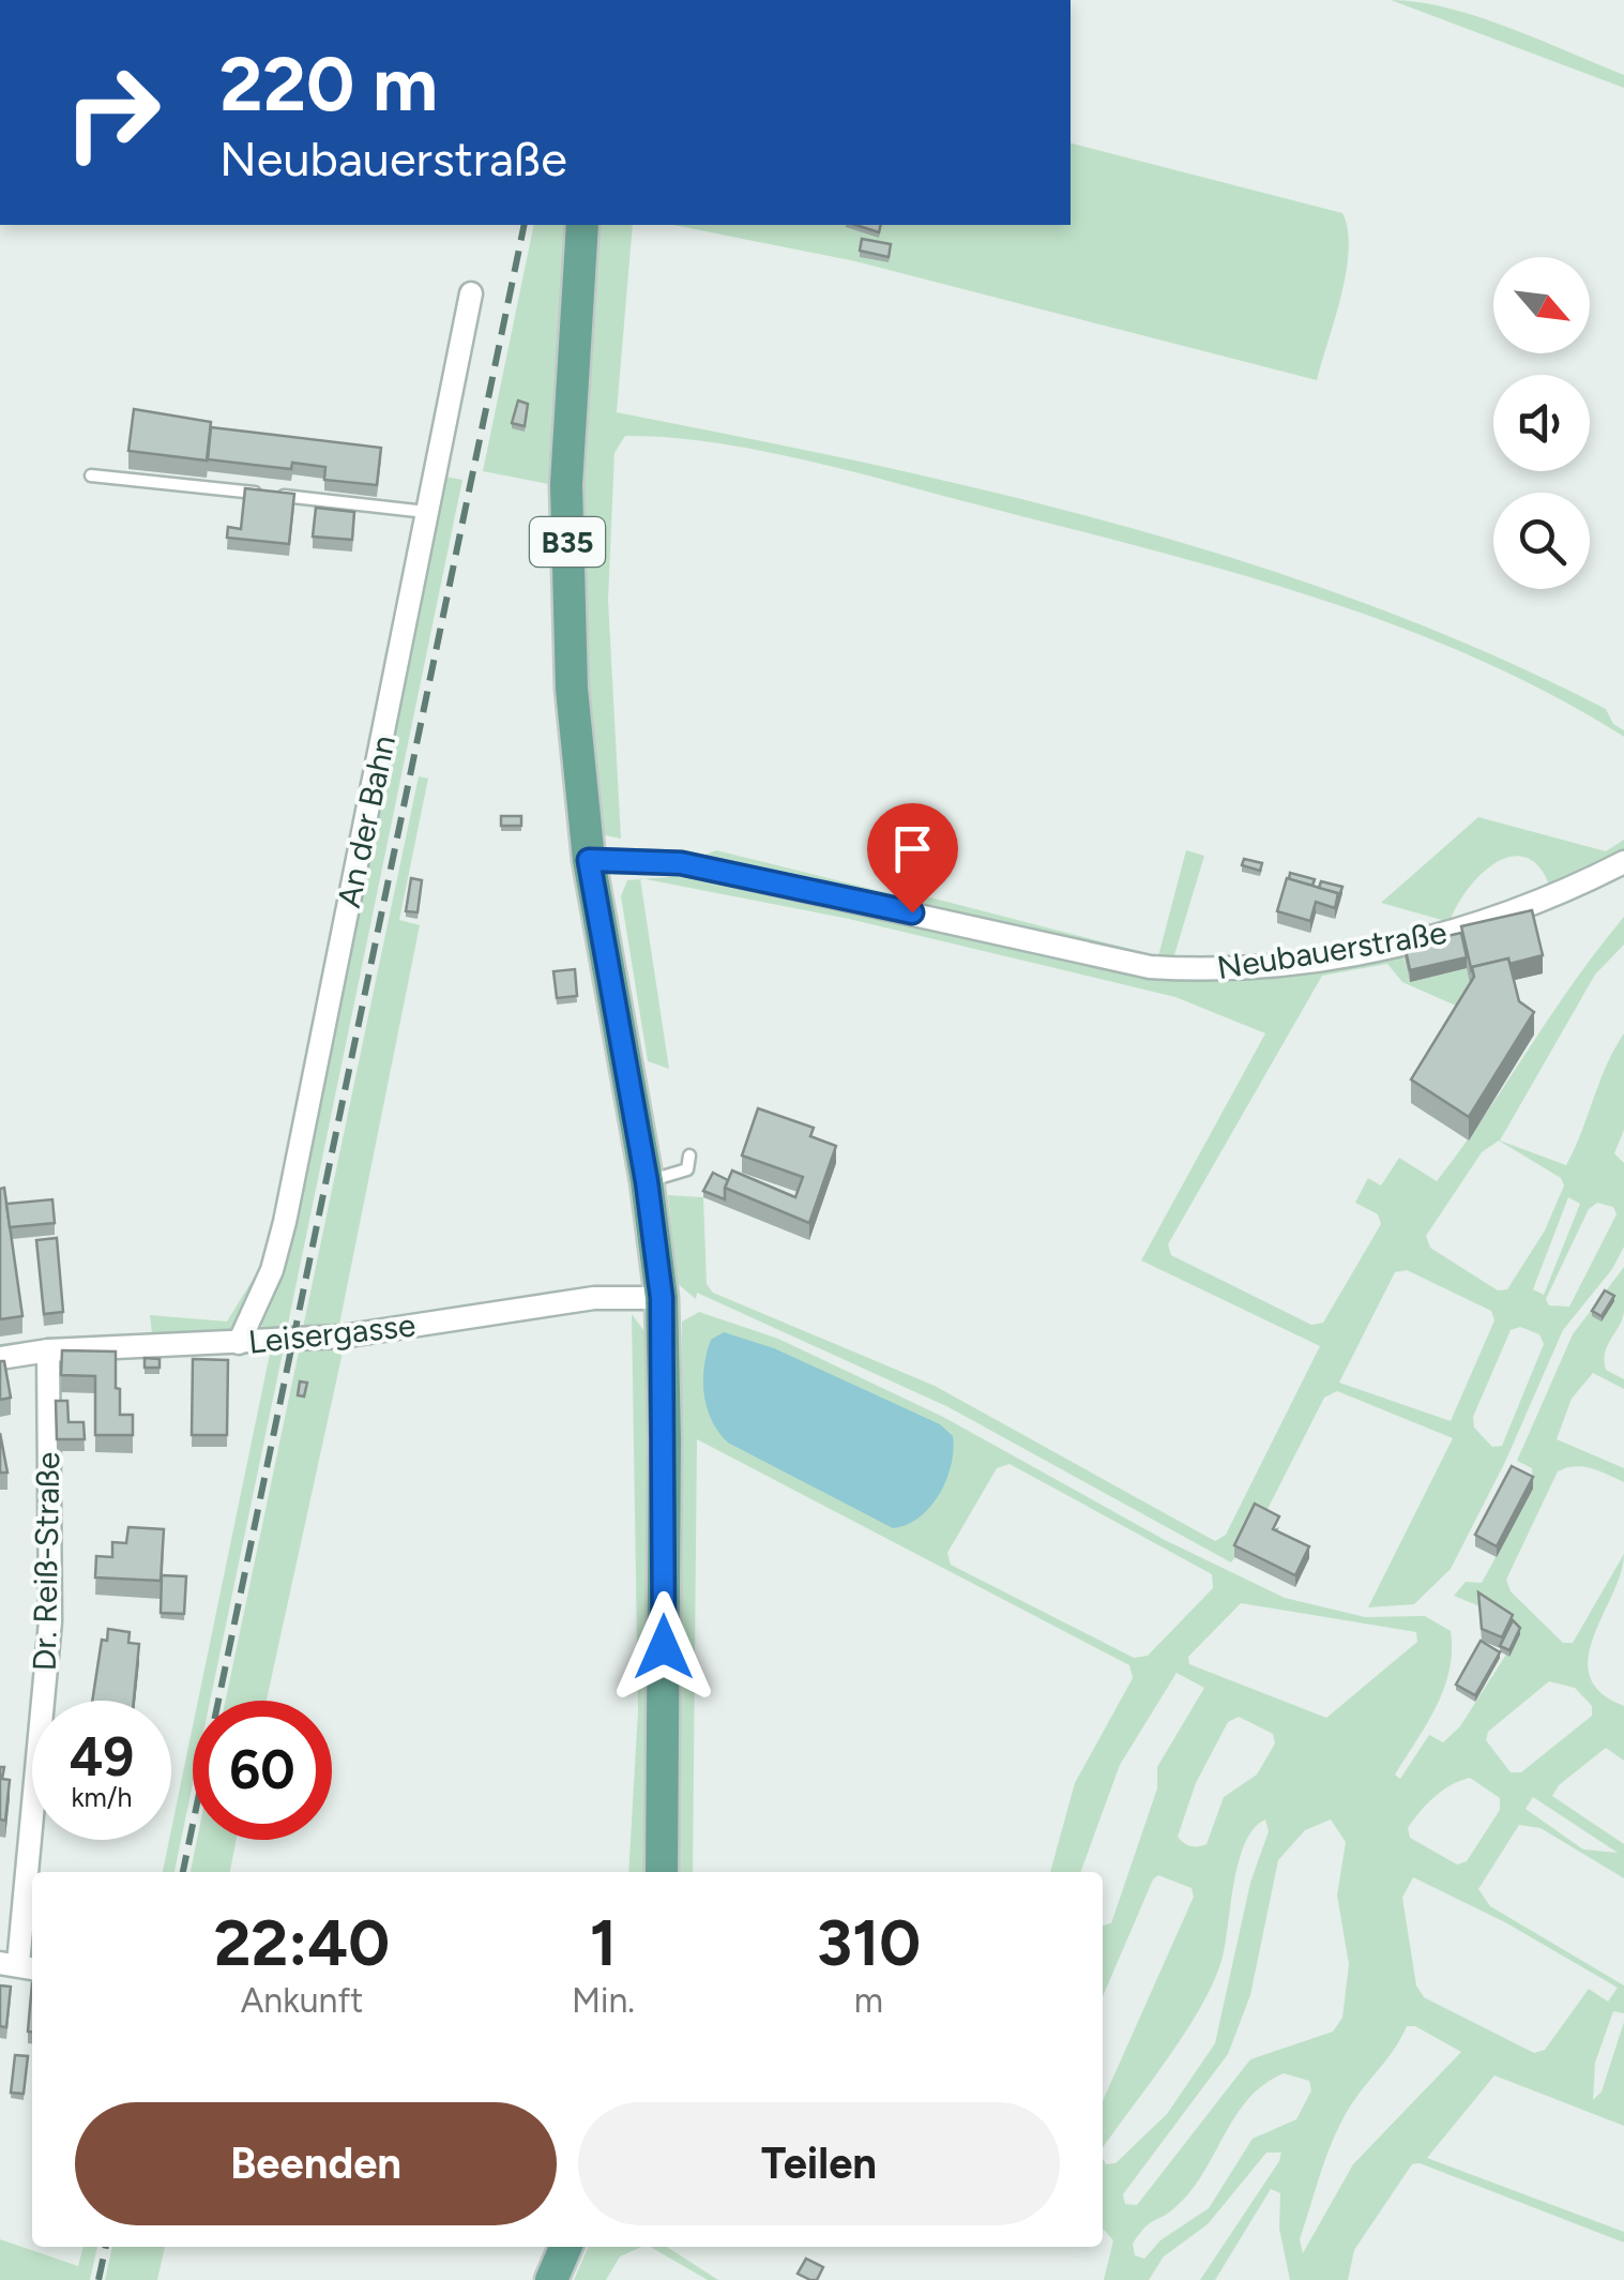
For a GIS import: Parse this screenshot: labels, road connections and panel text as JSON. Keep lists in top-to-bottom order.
{
  "streets": {
    "main road": ["B35"],
    "street": [
      "An der Bahn",
      "Neubauerstraße",
      "Leisergasse",
      "Dr. Reiß-Straße"
    ]
  },
  "crossings": [
    ["B35", "Neubauerstraße"],
    ["B35", "Leisergasse"],
    ["An der Bahn", "Leisergasse"],
    ["Leisergasse", "Dr. Reiß-Straße"]
  ],
  "north": "bottom right",
  "page": {
    "turn": ["220 m", "Neubauerstraße"],
    "speed": "49 km/h",
    "limit": "60",
    "eta": [
      "22:40",
      "Ankunft",
      "1",
      "Min.",
      "310",
      "m"
    ],
    "buttons": ["Beenden", "Teilen"]
  }
}
